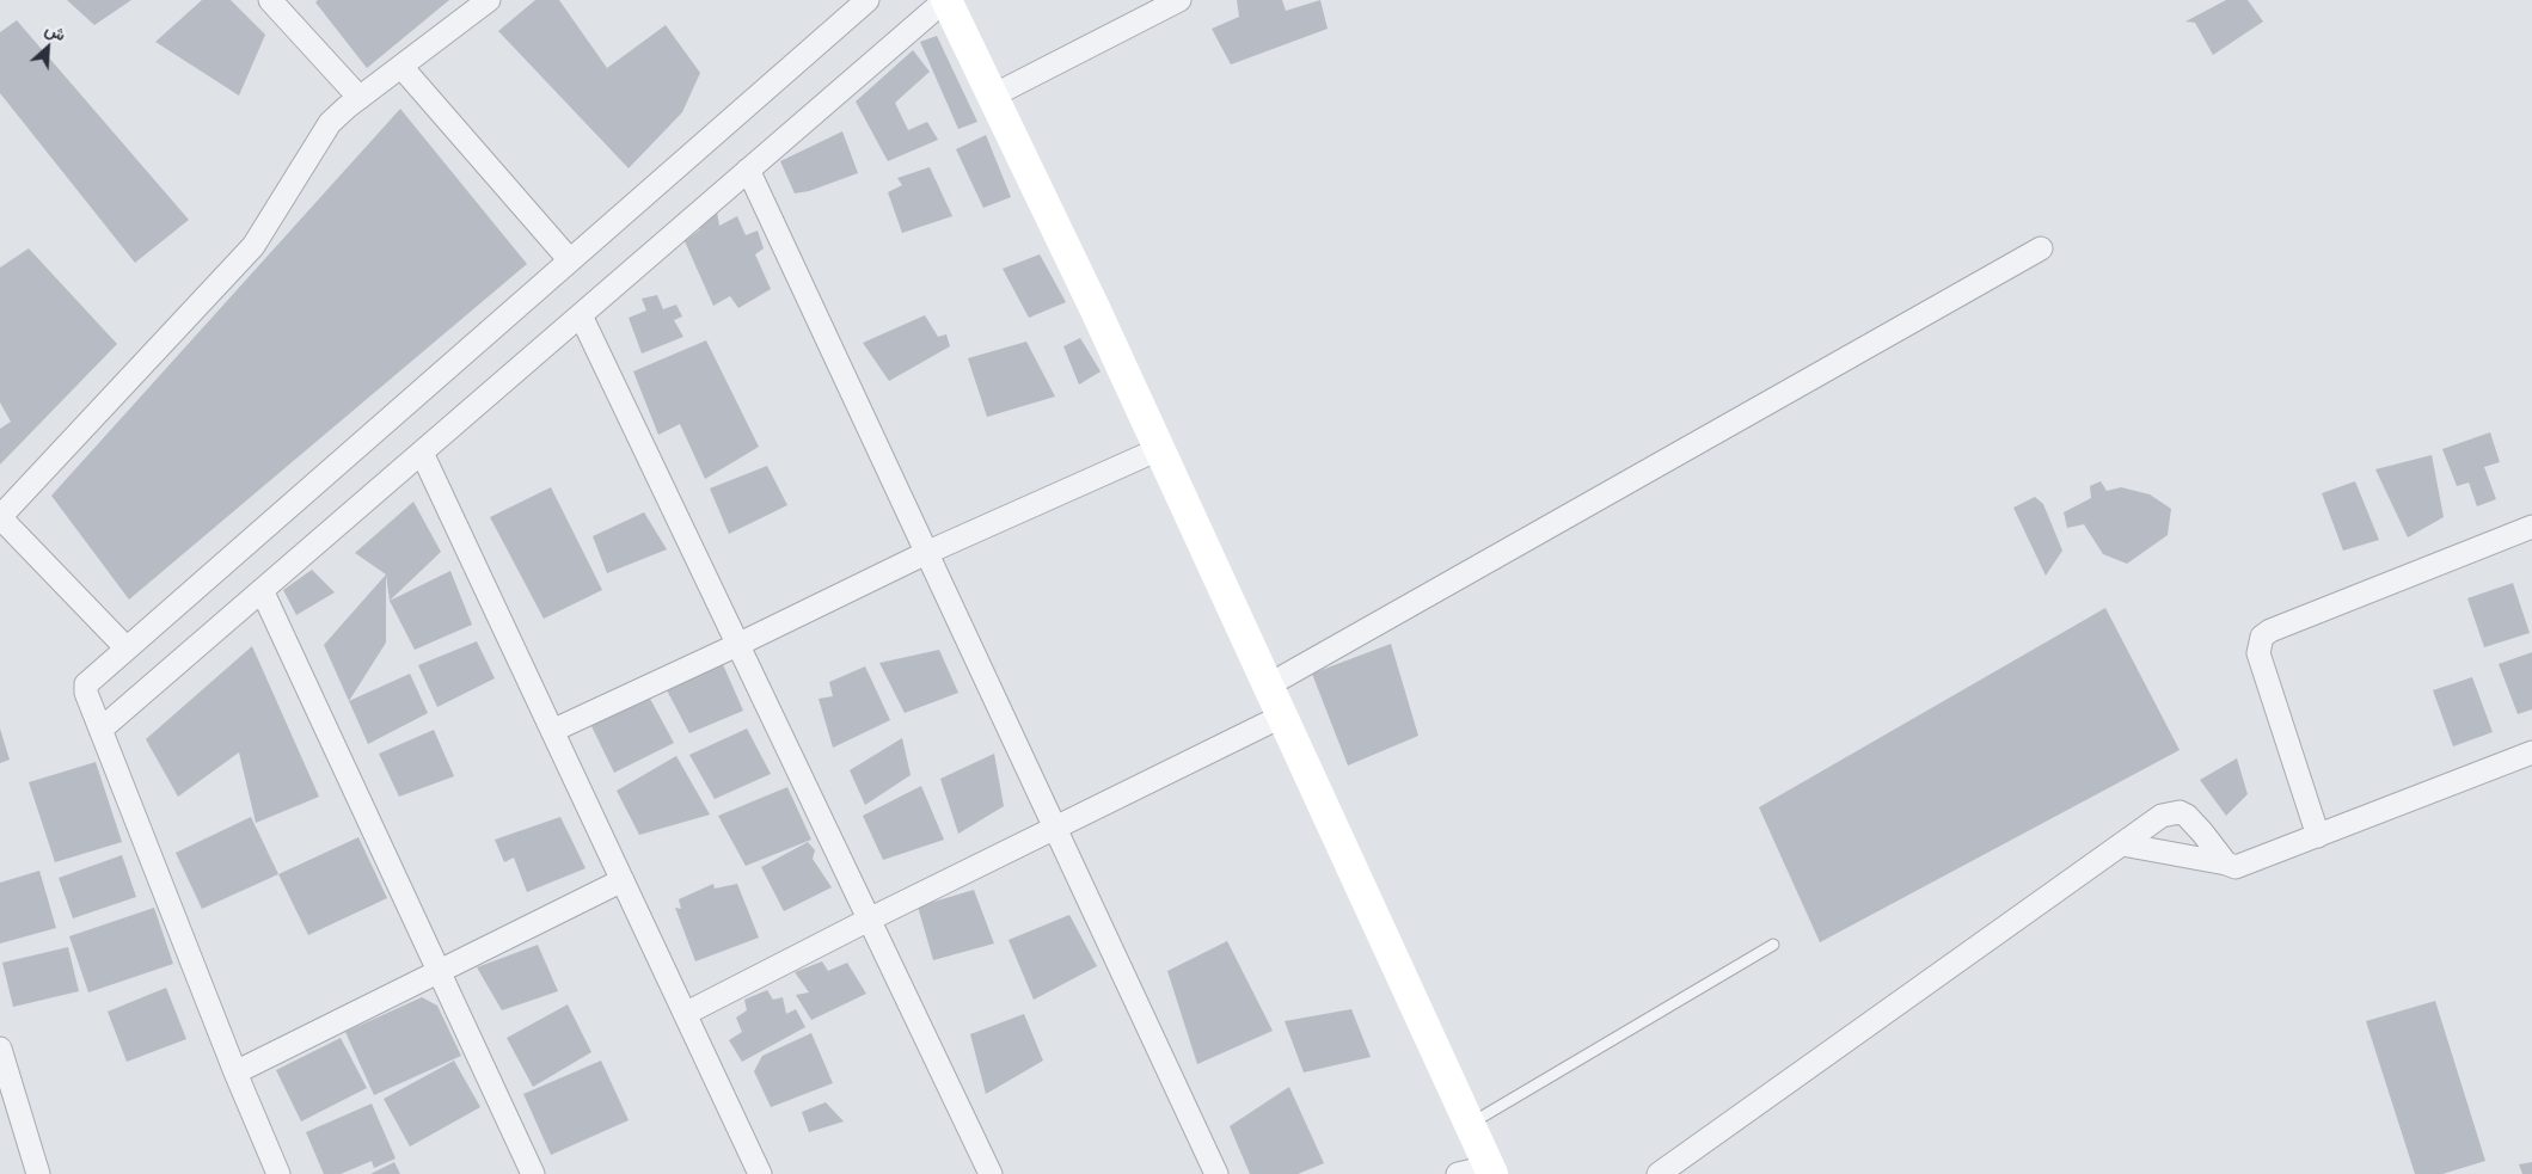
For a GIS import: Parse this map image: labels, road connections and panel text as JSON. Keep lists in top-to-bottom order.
{
  "north": "top right"
}
